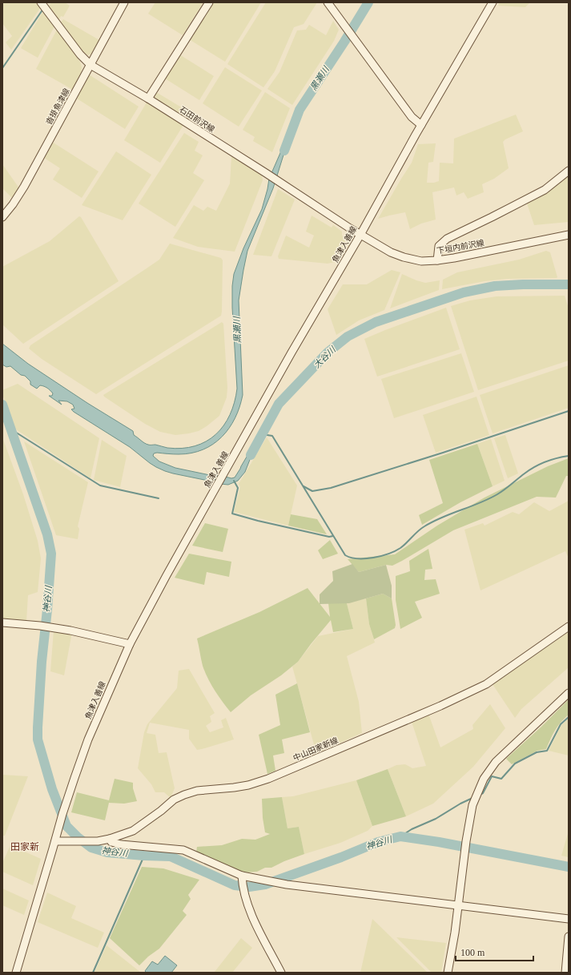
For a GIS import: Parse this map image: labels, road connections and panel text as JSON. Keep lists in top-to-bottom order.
{
  "streets": {
    "main road": [
      "沓掛魚津線",
      "石田前沢線",
      "魚津入善線",
      "下垣内前沢線",
      "中山田家新線"
    ]
  },
  "crossings": [
    ["沓掛魚津線", "石田前沢線"],
    ["石田前沢線", "魚津入善線"],
    ["石田前沢線", "下垣内前沢線"],
    ["魚津入善線", "下垣内前沢線"],
    ["魚津入善線", "中山田家新線"]
  ],
  "districts": ["田家新"],
  "water": ["黒瀬川", "大谷川", "神谷川"],
  "scale_bar": "100 m"
}
